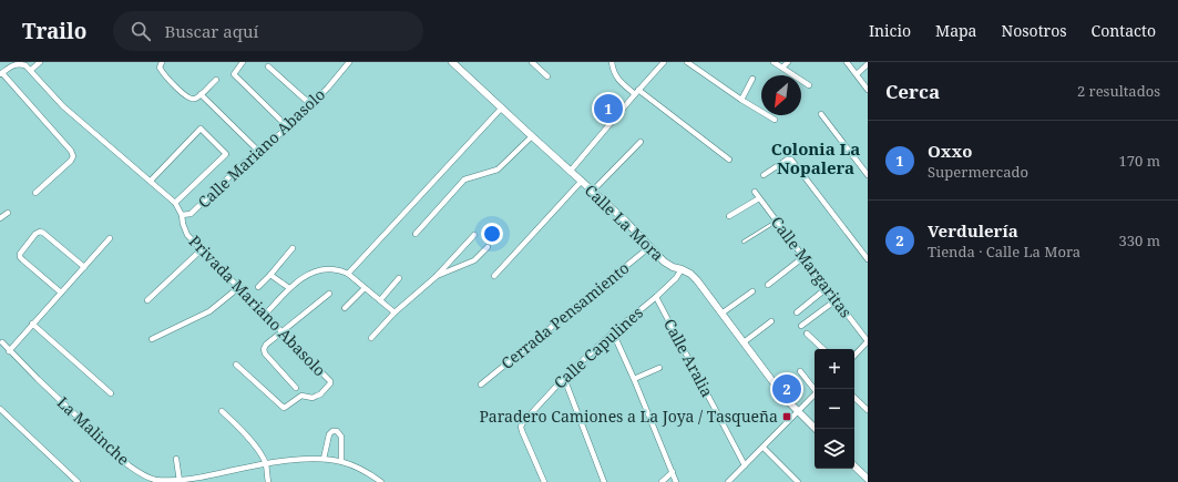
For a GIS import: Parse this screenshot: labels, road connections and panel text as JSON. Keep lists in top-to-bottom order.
{
  "streets": {
    "street": [
      "Calle Mariano Abasolo",
      "Calle La Mora",
      "Calle Margaritas",
      "Privada Mariano Abasolo",
      "Cerrada Pensamiento",
      "Calle Capulines",
      "Calle Aralia",
      "La Malinche"
    ]
  },
  "crossings": [
    ["Calle Mariano Abasolo", "Privada Mariano Abasolo"],
    ["Calle La Mora", "Cerrada Pensamiento"],
    ["Calle La Mora", "Calle Capulines"],
    ["Calle Capulines", "Calle Aralia"]
  ],
  "districts": ["Colonia La Nopalera"],
  "places": {
    "transit": ["Paradero Camiones a La Joya / Tasqueña"]
  },
  "north": "bottom left",
  "page": {
    "header": "Trailo",
    "search": "Buscar aquí",
    "nav": [
      "Inicio",
      "Mapa",
      "Nosotros",
      "Contacto"
    ],
    "heading": ["Cerca", "2 resultados"],
    "pins": ["1", "2"],
    "list": [
      {
        "mark": "1",
        "name": "Oxxo",
        "note": "Supermercado",
        "value": "170 m"
      },
      {
        "mark": "2",
        "name": "Verdulería",
        "note": "Tienda · Calle La Mora",
        "value": "330 m"
      }
    ],
    "map_buttons": ["+", "−"]
  }
}
